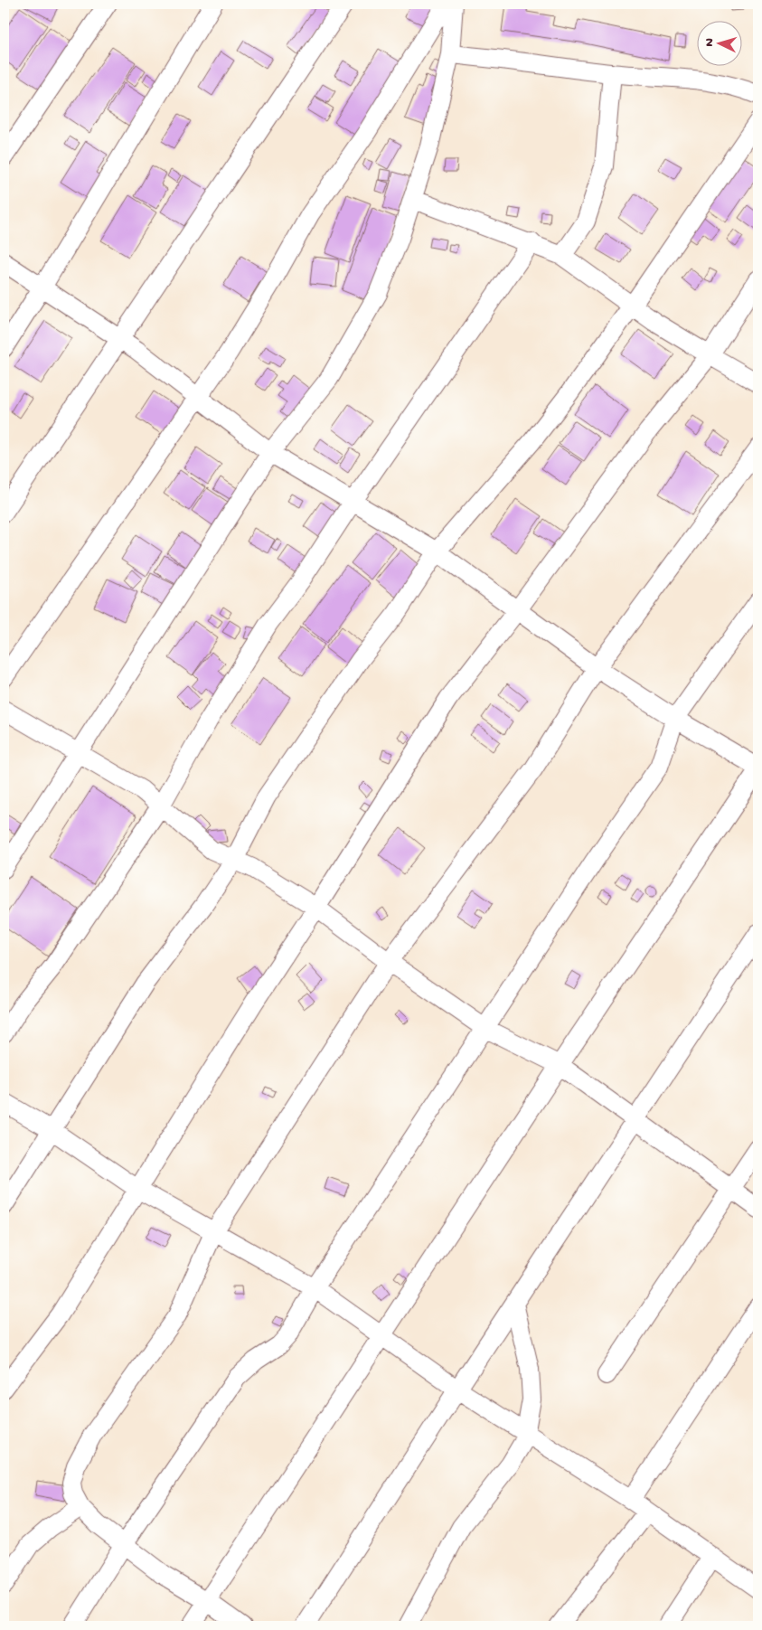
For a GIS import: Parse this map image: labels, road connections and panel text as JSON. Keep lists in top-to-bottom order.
{
  "north": "left"
}
